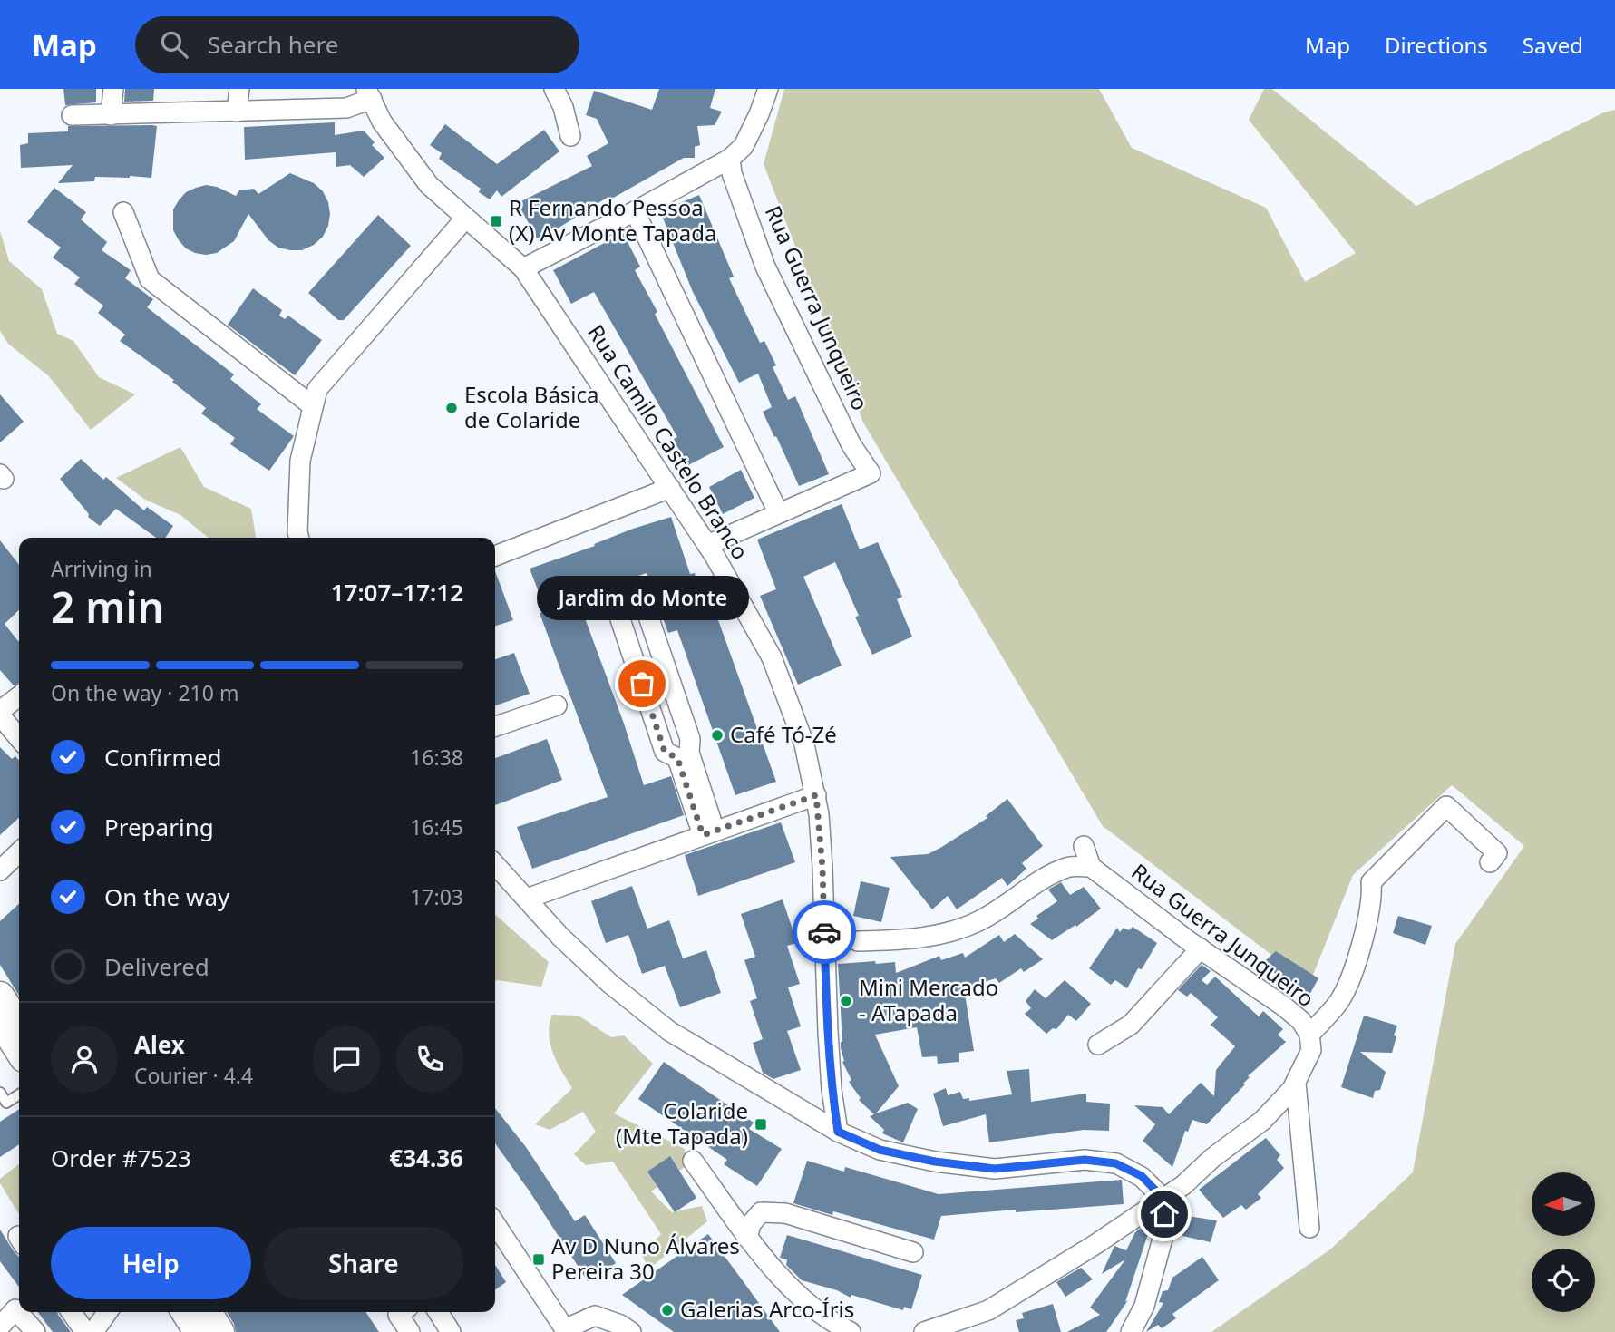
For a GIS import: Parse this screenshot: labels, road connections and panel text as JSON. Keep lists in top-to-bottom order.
{
  "streets": {
    "street": ["Rua Guerra Junqueiro", "Rua Camilo Castelo Branco"]
  },
  "places": {
    "transit": ["R Fernando Pessoa (X) Av Monte Tapada", "Colaride (Mte Tapada)", "Av D Nuno Álvares Pereira 30"],
    "other": [
      "Escola Básica de Colaride",
      "Jardim do Monte",
      "Café Tó-Zé",
      "Mini Mercado - ATapada",
      "Galerias Arco-Íris"
    ]
  },
  "north": "left",
  "page": {
    "header": "Map",
    "search": "Search here",
    "nav": ["Map", "Directions", "Saved"],
    "heading": ["2 min", "Arriving in", "17:07–17:12"],
    "panel": [
      "Alex",
      "Courier · 4.4",
      "Order #7523",
      "€34.36"
    ],
    "bubble": "Jardim do Monte",
    "bar": "On the way · 210 m",
    "list": [
      ["Confirmed", "16:38"],
      ["Preparing", "16:45"],
      ["On the way", "17:03"],
      "Delivered"
    ],
    "buttons": ["Help", "Share"]
  }
}
